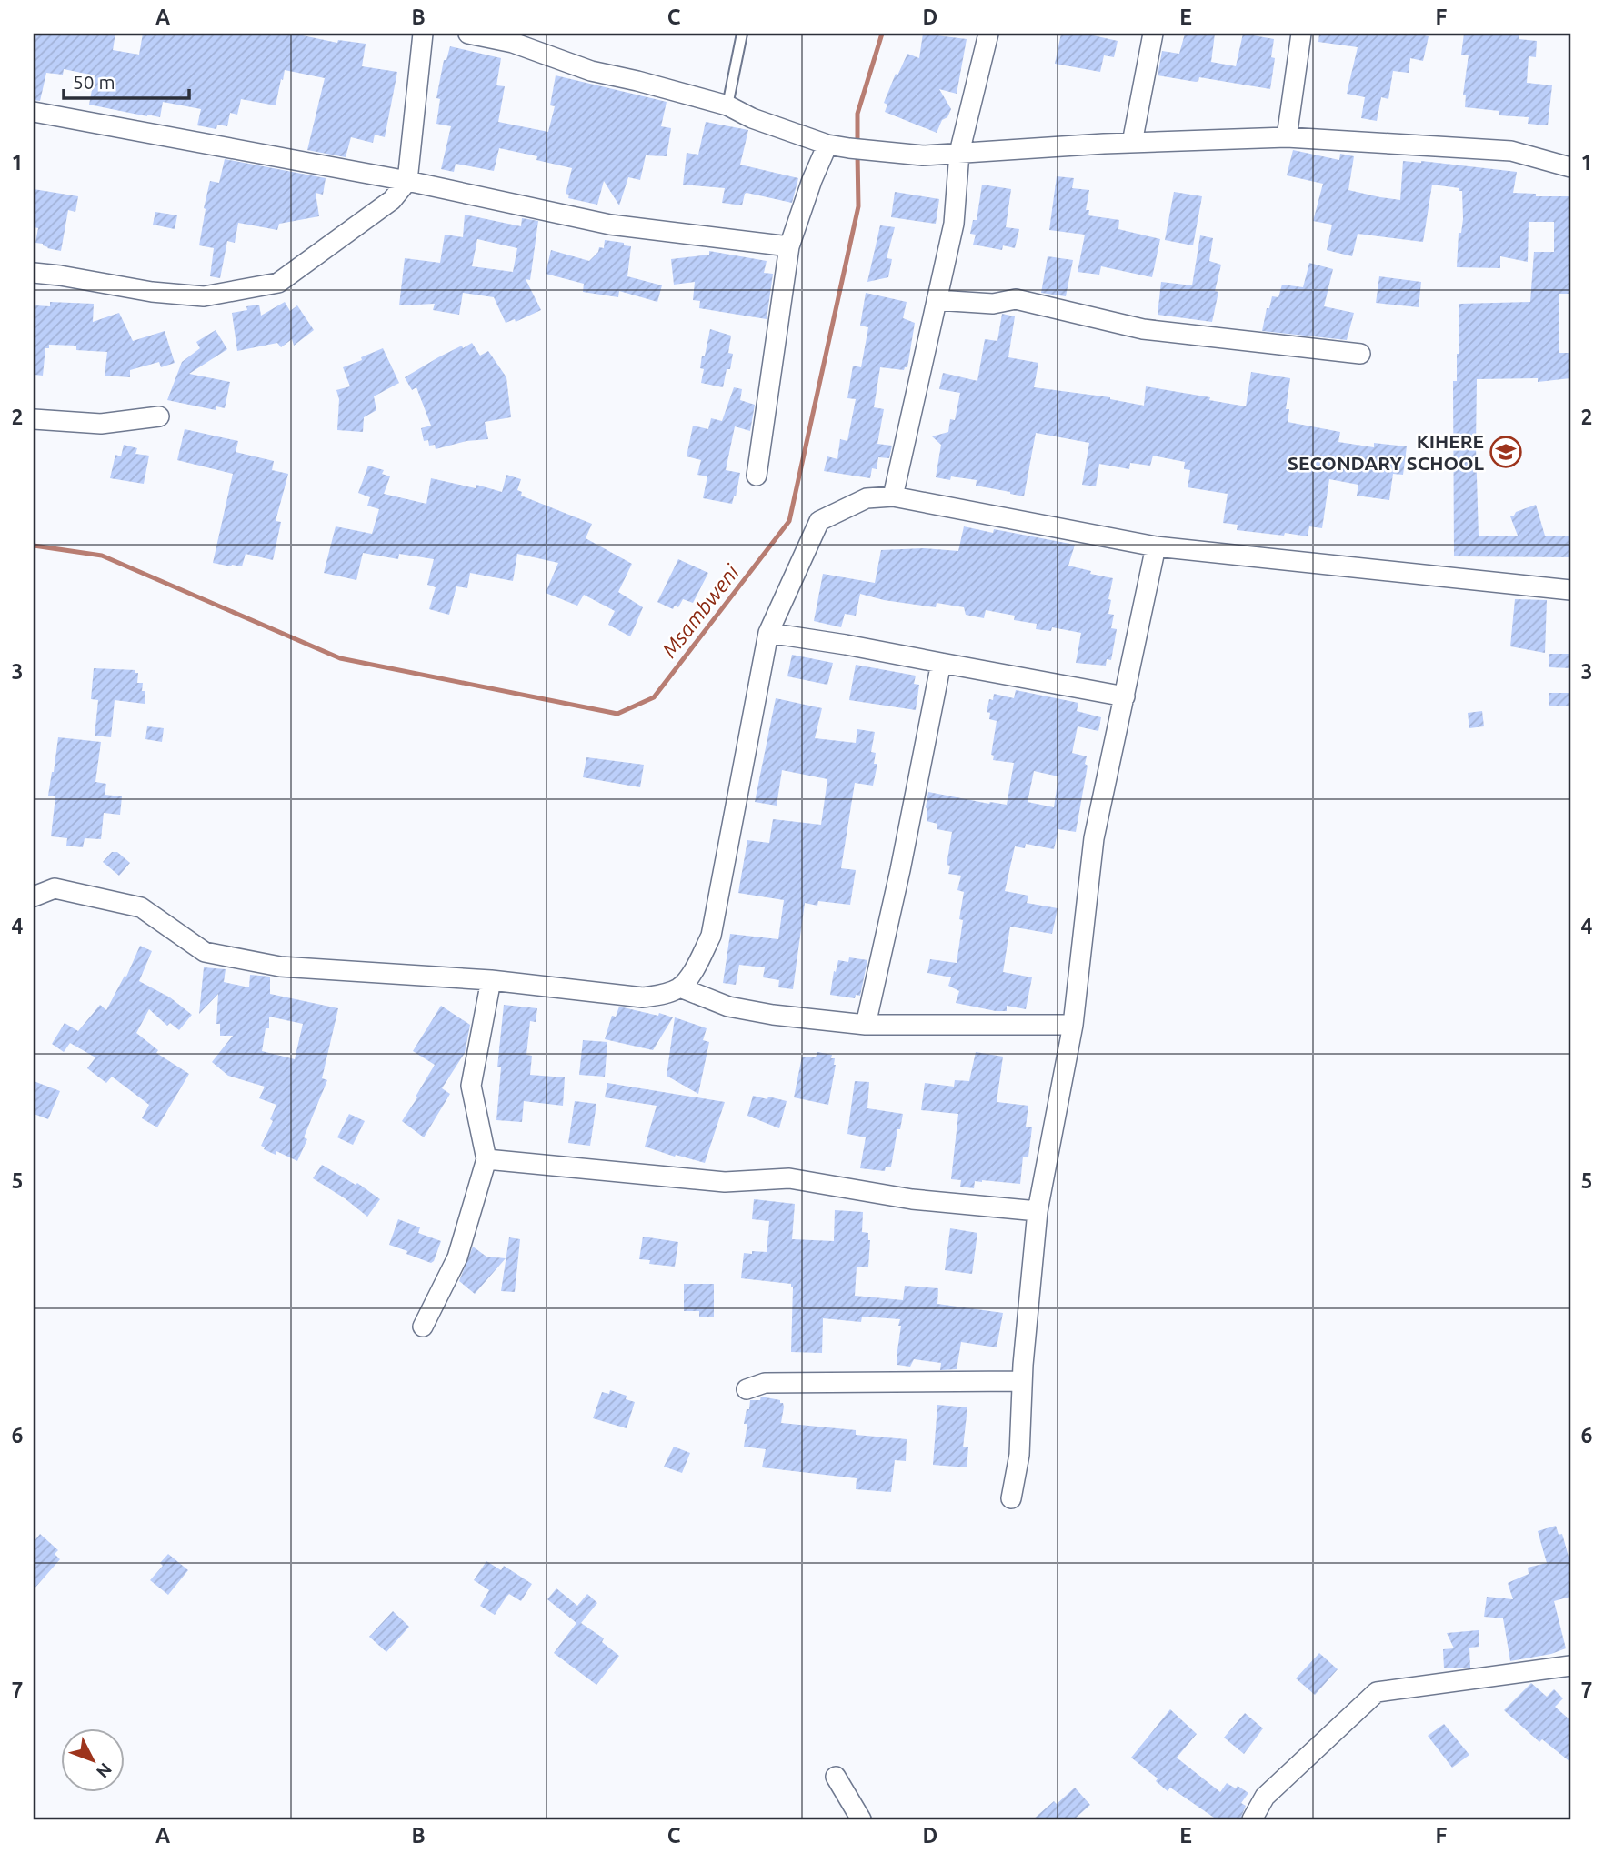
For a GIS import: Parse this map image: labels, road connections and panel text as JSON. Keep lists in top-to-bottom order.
{
  "water": ["Msambweni"],
  "places": {
    "school or university": ["KIHERE SECONDARY SCHOOL"]
  },
  "scale_bar": "50 m",
  "north": "bottom right",
  "grid": {
    "columns": [
      "A",
      "B",
      "C",
      "D",
      "E",
      "F"
    ],
    "rows": [
      "1",
      "2",
      "3",
      "4",
      "5",
      "6",
      "7"
    ]
  }
}
